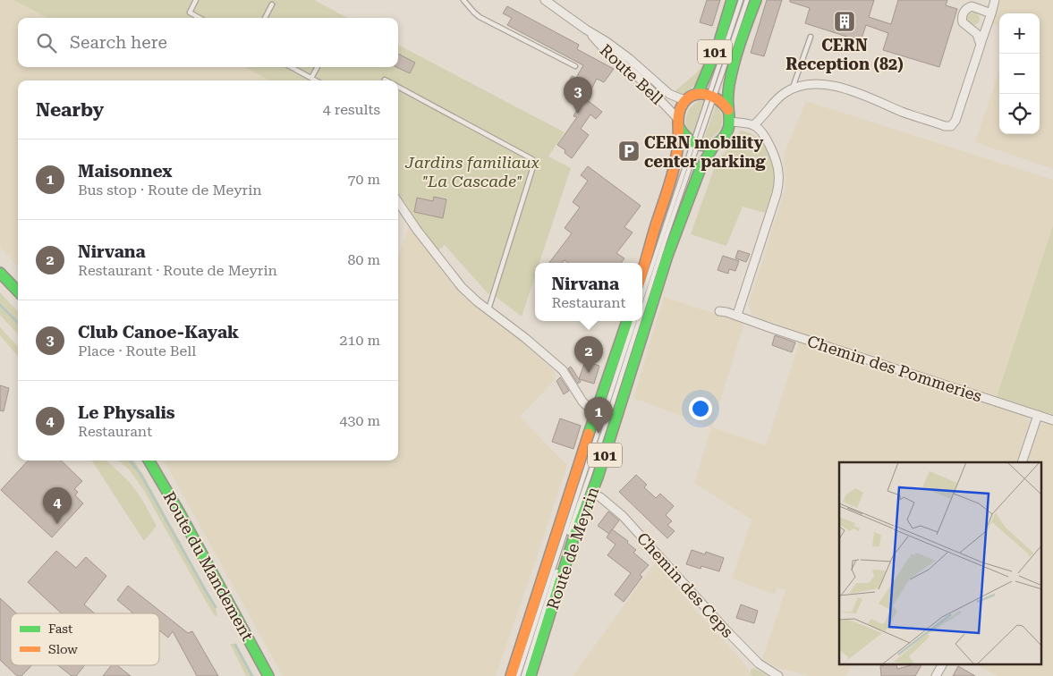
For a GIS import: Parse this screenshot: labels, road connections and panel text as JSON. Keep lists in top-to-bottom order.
{
  "streets": {
    "main road": ["101", "Route de Meyrin", "Route du Mandement"],
    "street": ["Route Bell", "Chemin des Pommeries", "Chemin des Ceps"]
  },
  "crossings": [
    ["101", "Route de Meyrin"],
    ["Route de Meyrin", "Chemin des Ceps"]
  ],
  "parks": ["Jardins familiaux \"La Cascade\""],
  "places": {
    "building": ["CERN Reception (82)"],
    "parking": ["CERN mobility center parking"]
  },
  "legend": ["Fast", "Slow"],
  "page": {
    "map_buttons": ["+", "−"],
    "search": "Search here",
    "pins": [
      "3",
      "2",
      "1",
      "4"
    ],
    "heading": ["Nearby", "4 results"],
    "list": [
      {
        "mark": "1",
        "name": "Maisonnex",
        "note": "Bus stop · Route de Meyrin",
        "value": "70 m"
      },
      {
        "mark": "2",
        "name": "Nirvana",
        "note": "Restaurant · Route de Meyrin",
        "value": "80 m"
      },
      {
        "mark": "3",
        "name": "Club Canoe-Kayak",
        "note": "Place · Route Bell",
        "value": "210 m"
      },
      {
        "mark": "4",
        "name": "Le Physalis",
        "note": "Restaurant",
        "value": "430 m"
      }
    ],
    "popup": ["Nirvana", "Restaurant"]
  }
}
